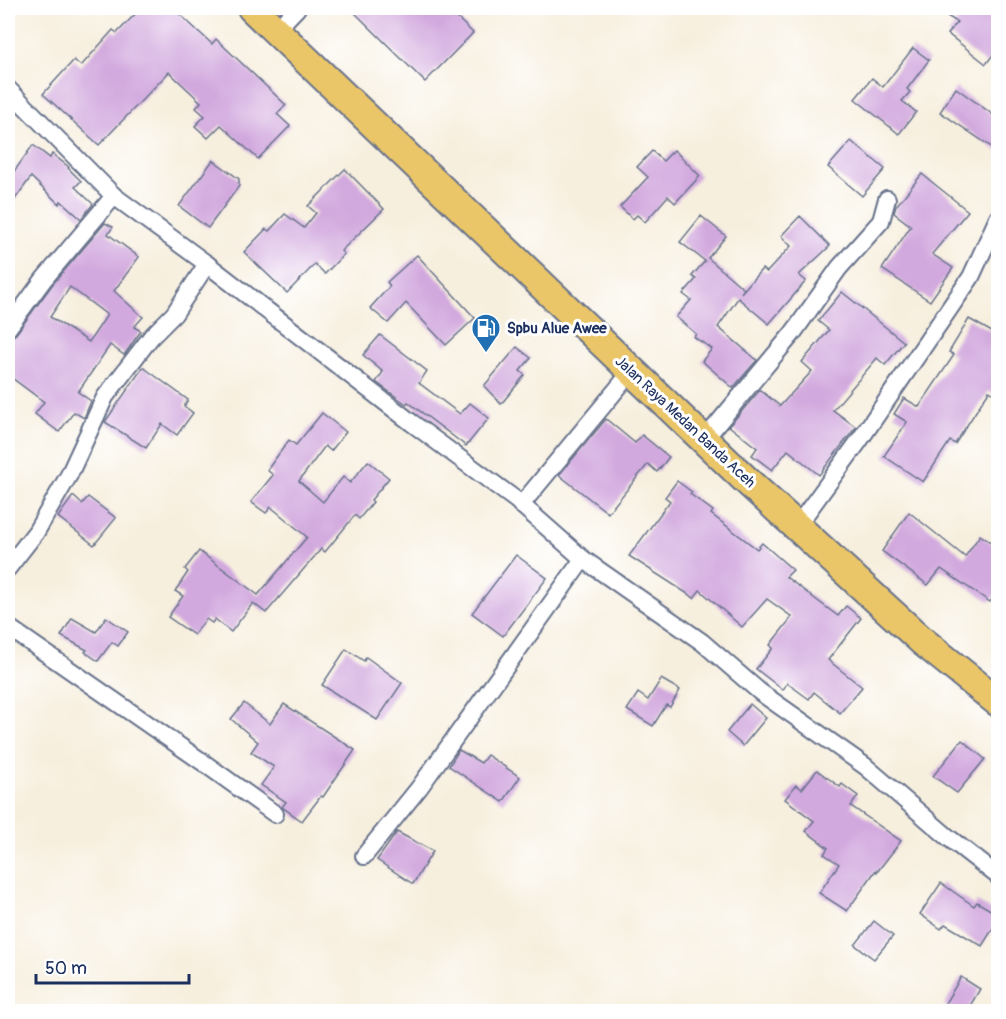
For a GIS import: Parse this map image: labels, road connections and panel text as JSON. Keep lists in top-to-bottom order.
{
  "streets": {
    "highway": ["Jalan Raya Medan Banda Aceh"]
  },
  "places": {
    "fuel station": ["Spbu Alue Awee"]
  },
  "scale_bar": "50 m"
}
